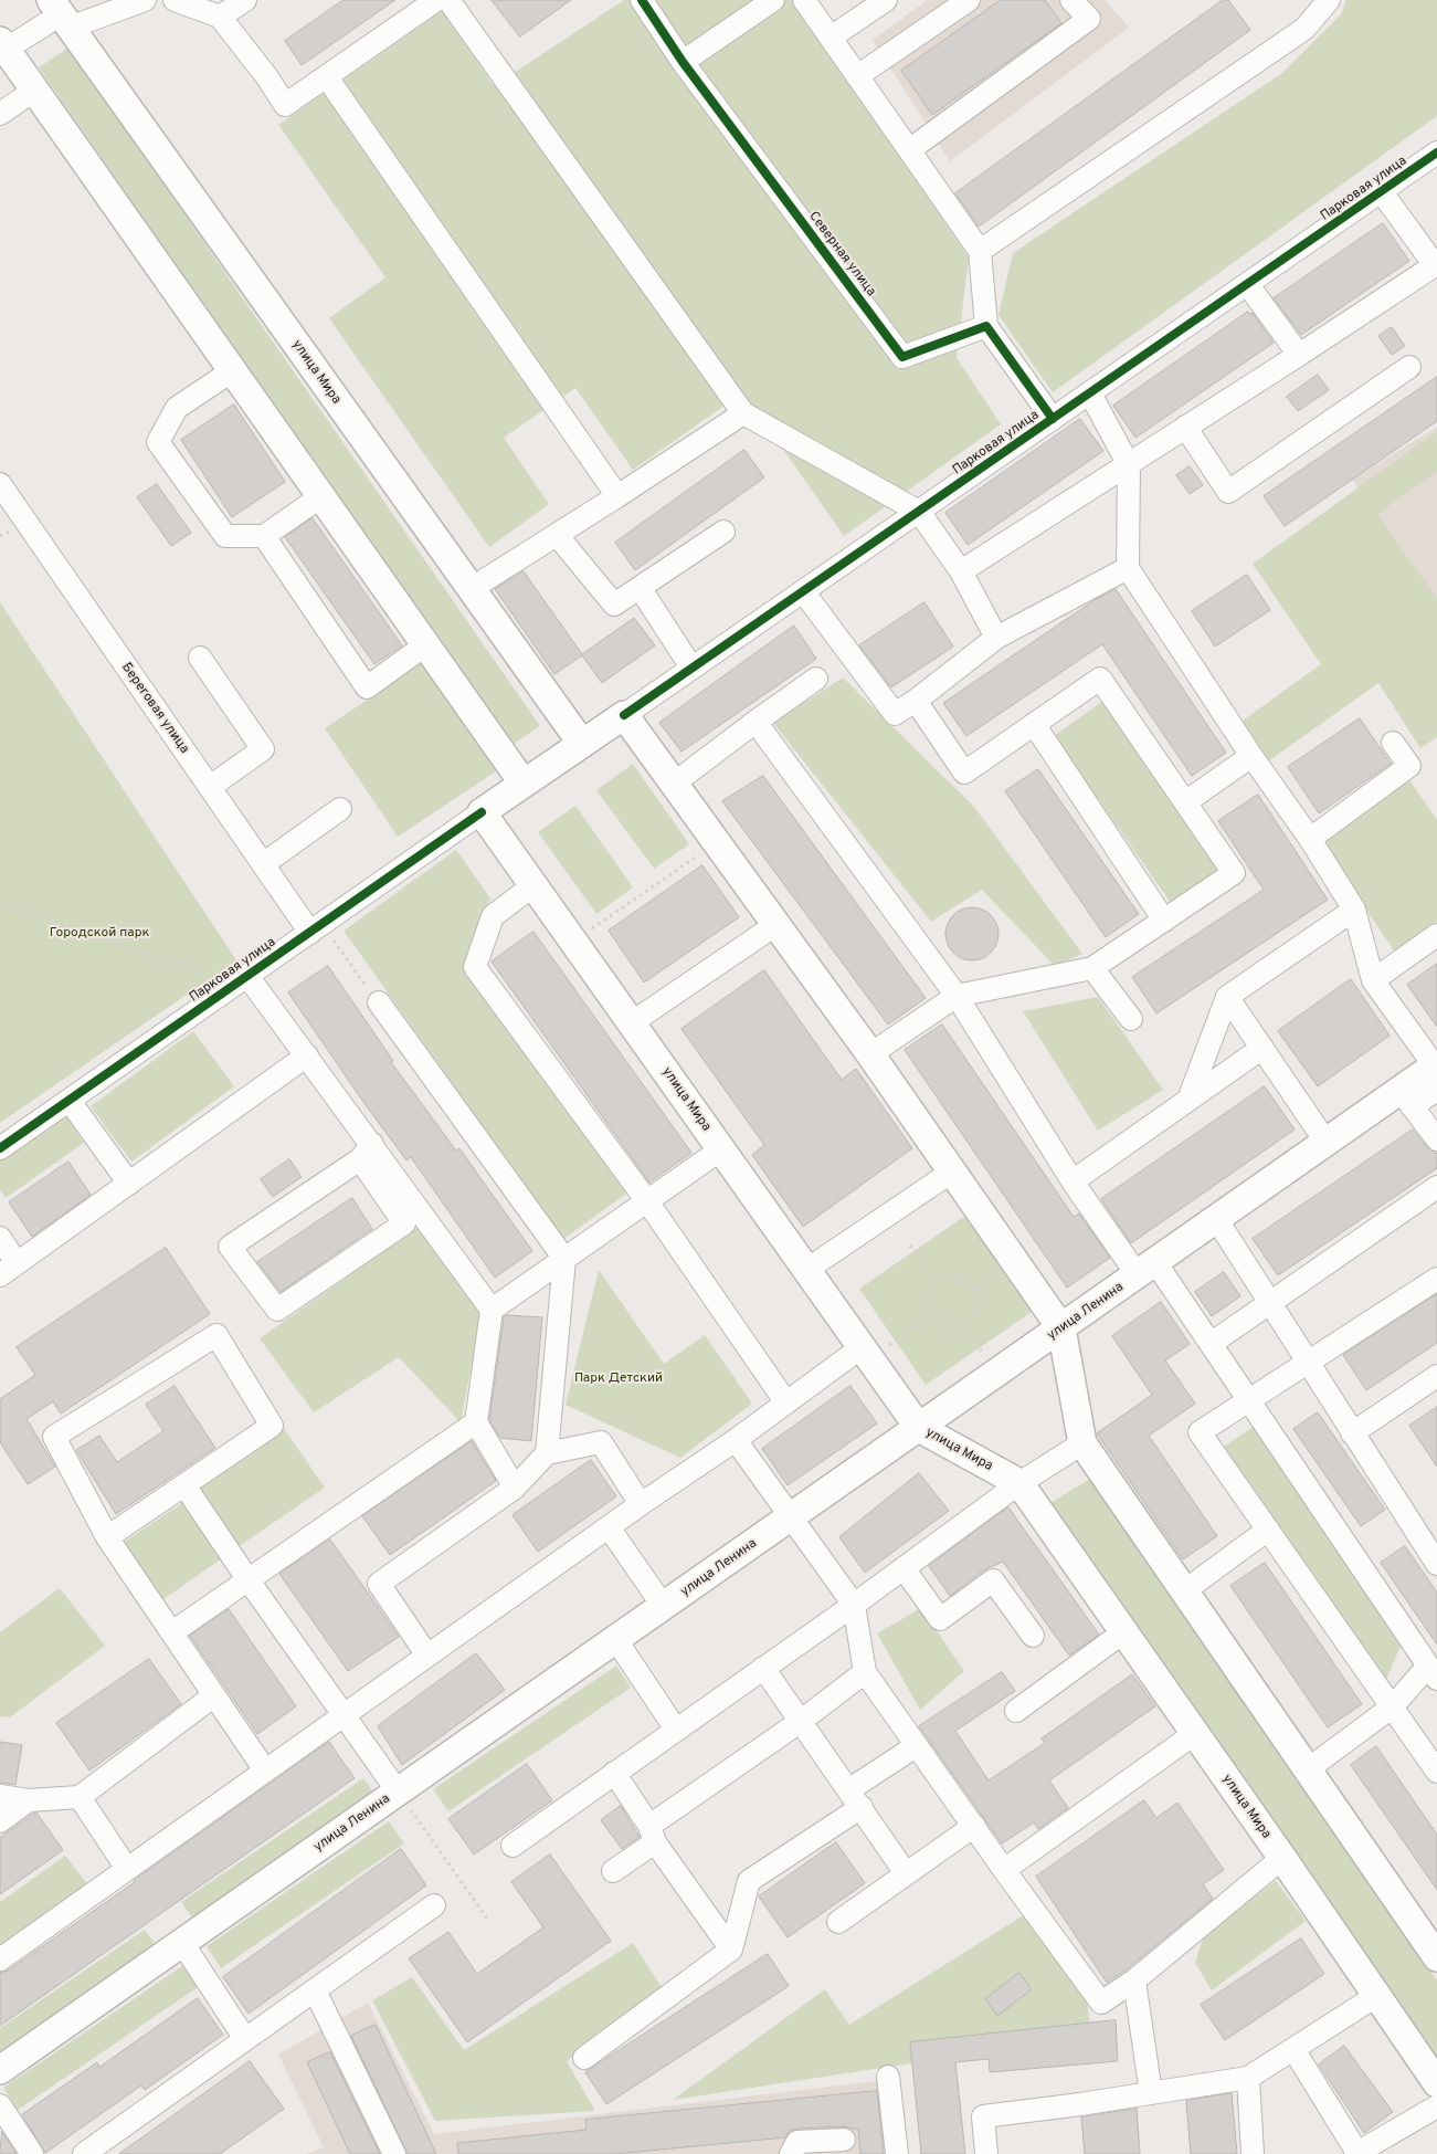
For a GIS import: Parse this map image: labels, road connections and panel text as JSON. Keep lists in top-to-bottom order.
{
  "streets": {
    "main road": ["Парковая улица", "улица Мира", "улица Ленина"],
    "street": ["Северная улица", "Береговая улица"]
  },
  "crossings": [
    ["Парковая улица", "улица Мира"],
    ["Парковая улица", "Береговая улица"],
    ["улица Мира", "улица Ленина"]
  ],
  "parks": ["Городской парк", "Парк Детский"]
}
